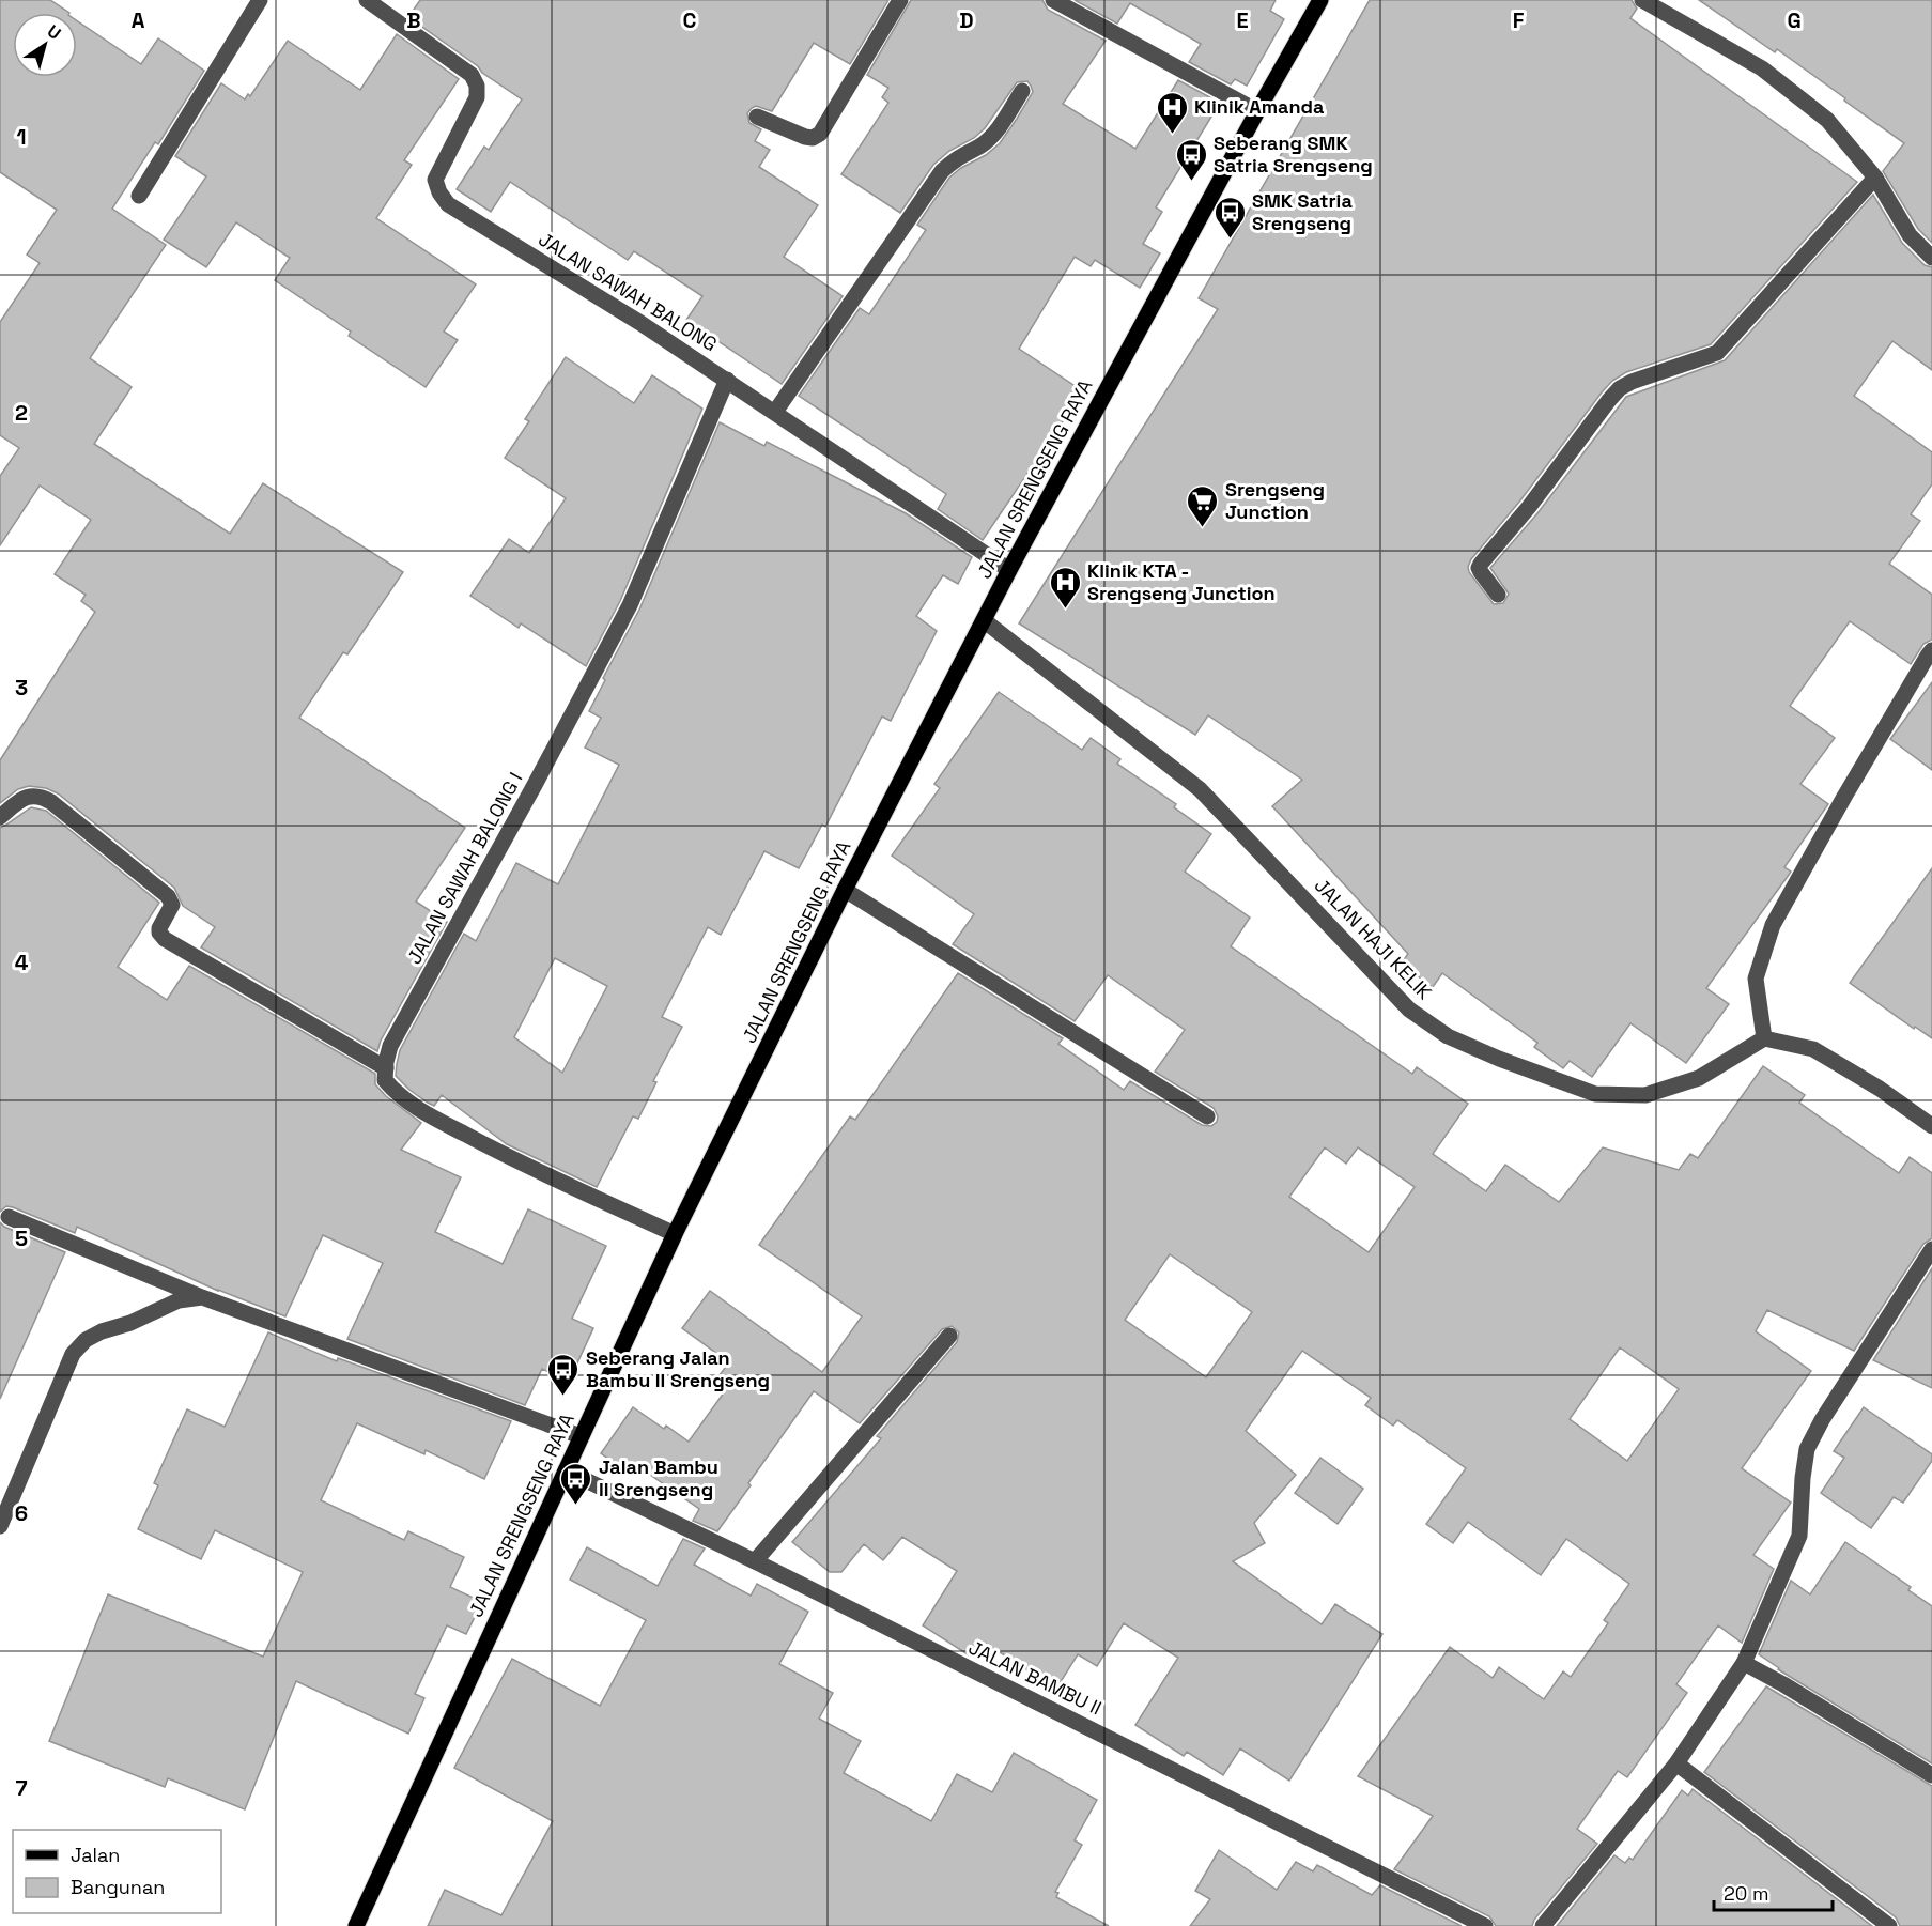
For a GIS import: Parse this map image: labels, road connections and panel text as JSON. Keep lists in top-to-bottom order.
{
  "streets": {
    "main road": ["JALAN SRENGSENG RAYA"],
    "street": [
      "JALAN SAWAH BALONG",
      "JALAN SAWAH BALONG I",
      "JALAN HAJI KELIK",
      "JALAN BAMBU II"
    ]
  },
  "crossings": [
    ["JALAN SAWAH BALONG", "JALAN SRENGSENG RAYA"],
    ["JALAN SAWAH BALONG", "JALAN SAWAH BALONG I"],
    ["JALAN SRENGSENG RAYA", "JALAN HAJI KELIK"],
    ["JALAN SRENGSENG RAYA", "JALAN BAMBU II"]
  ],
  "places": {
    "hospital": ["Klinik Amanda", "Klinik KTA - Srengseng Junction"],
    "bus stop": [
      "Seberang SMK Satria Srengseng",
      "SMK Satria Srengseng",
      "Seberang Jalan Bambu II Srengseng",
      "Jalan Bambu II Srengseng"
    ],
    "supermarket": ["Srengseng Junction"]
  },
  "legend": ["Jalan", "Bangunan"],
  "scale_bar": "20 m",
  "north": "top right",
  "grid": {
    "columns": [
      "A",
      "B",
      "C",
      "D",
      "E",
      "F",
      "G"
    ],
    "rows": [
      "1",
      "2",
      "3",
      "4",
      "5",
      "6",
      "7"
    ]
  }
}
